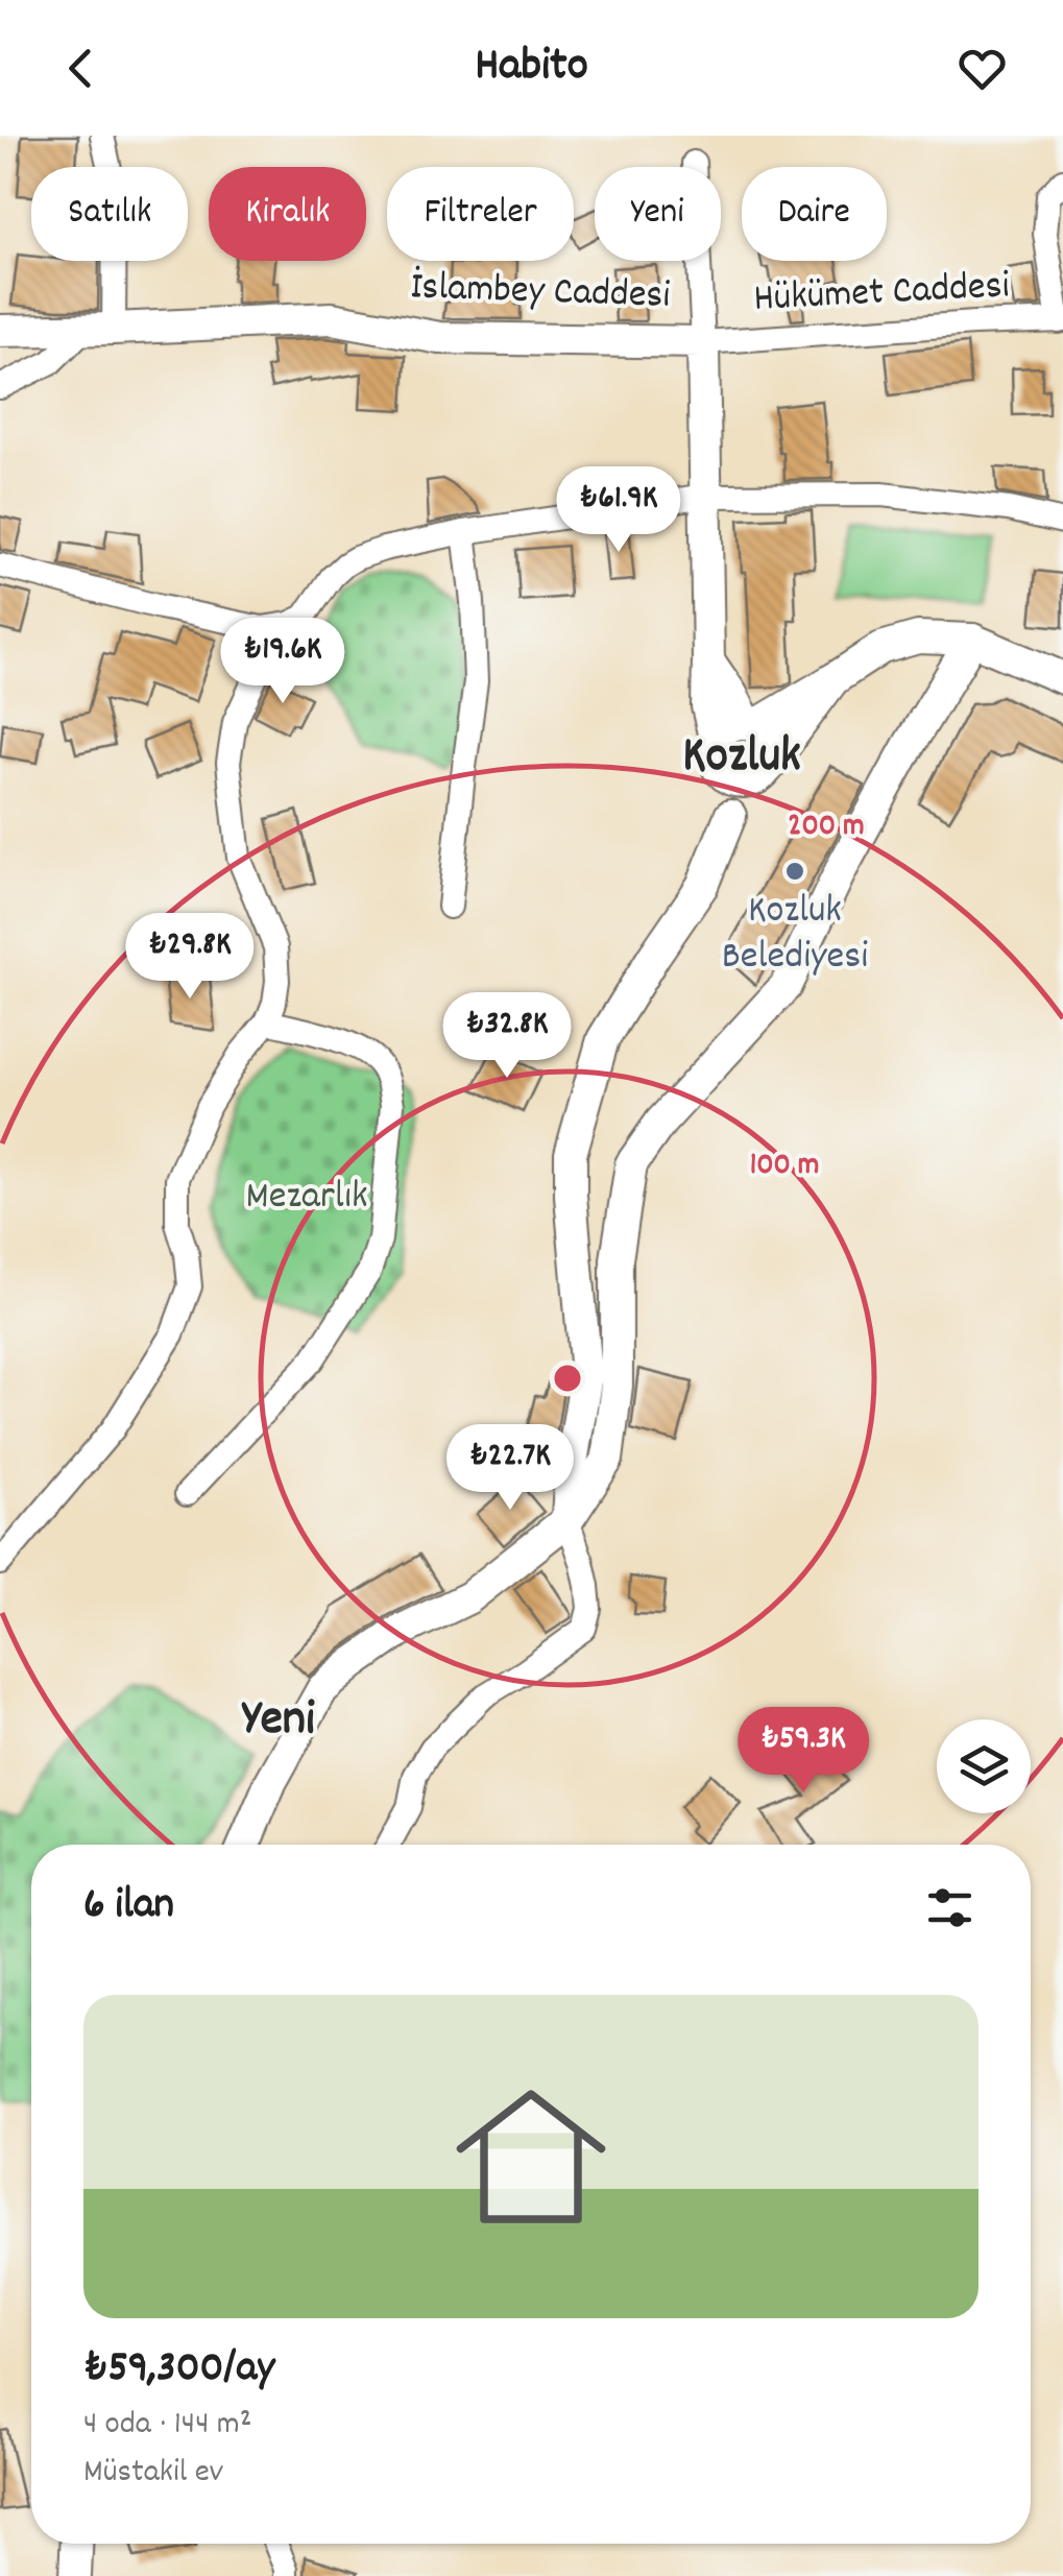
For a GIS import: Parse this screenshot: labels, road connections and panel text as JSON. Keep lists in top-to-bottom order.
{
  "streets": {
    "street": ["İslambey Caddesi", "Hükümet Caddesi"]
  },
  "crossings": [
    ["İslambey Caddesi", "Hükümet Caddesi"]
  ],
  "districts": ["Kozluk", "Yeni"],
  "parks": ["Mezarlık"],
  "places": ["Kozluk Belediyesi"],
  "page": {
    "header": "Habito",
    "chip": [
      "Satılık",
      "Kiralık",
      "Filtreler",
      "Yeni",
      "Daire"
    ],
    "price": [
      "₺61.9K",
      "₺19.6K",
      "₺29.8K",
      "₺32.8K",
      "₺22.7K",
      "₺59.3K"
    ],
    "heading": "6 ilan",
    "list": [
      {
        "name": "₺59,300/ay",
        "note": "4 oda · 144 m² · Müstakil ev"
      }
    ]
  },
  "rings": ["200 m", "100 m"]
}
